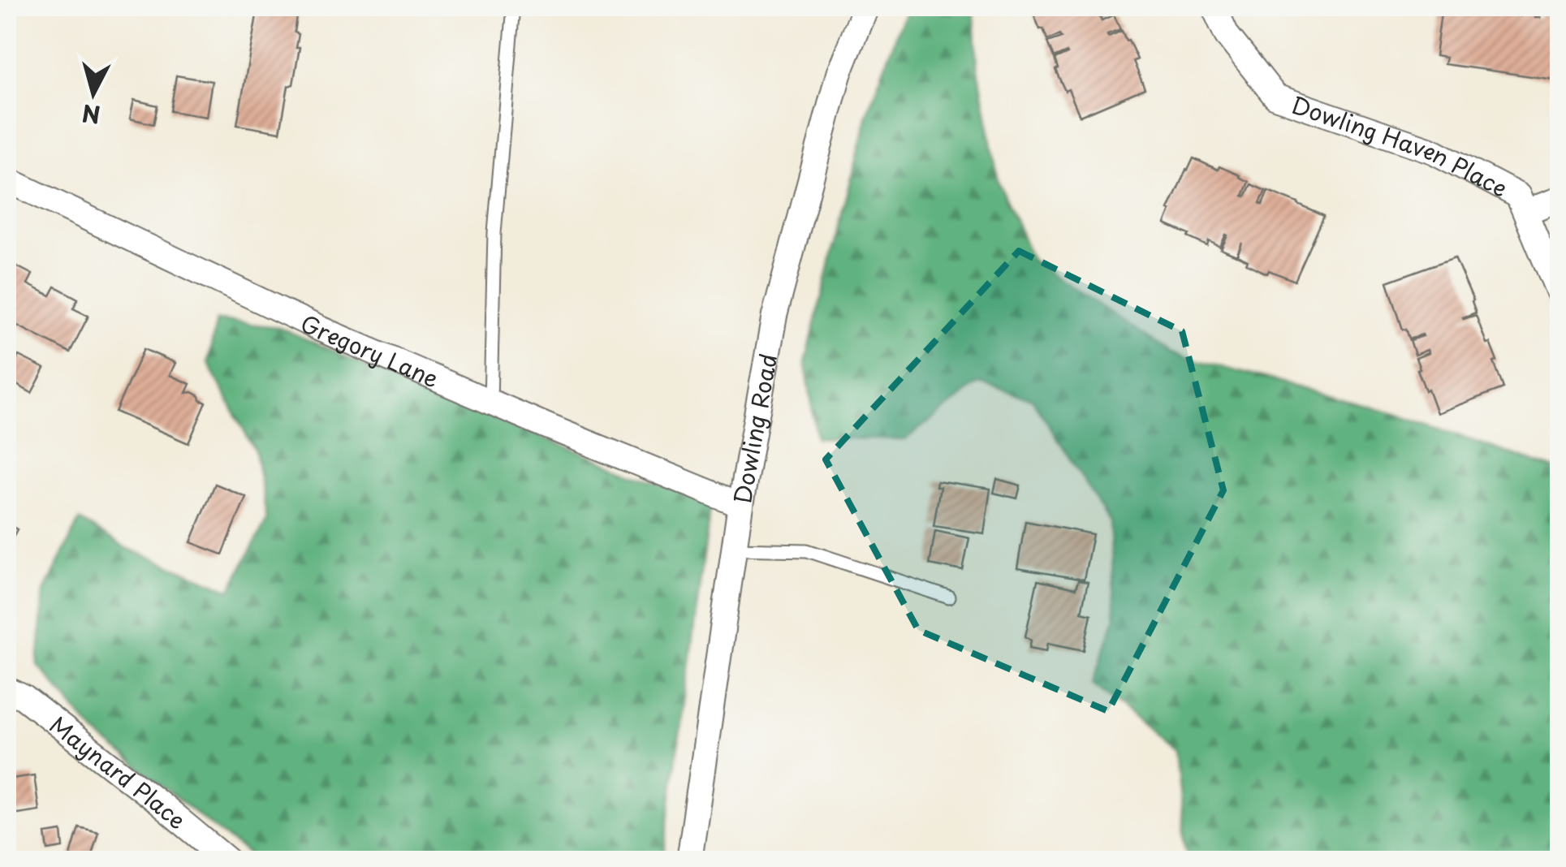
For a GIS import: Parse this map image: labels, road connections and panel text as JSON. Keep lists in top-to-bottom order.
{
  "streets": {
    "street": [
      "Dowling Haven Place",
      "Gregory Lane",
      "Dowling Road",
      "Maynard Place"
    ]
  },
  "crossings": [
    ["Gregory Lane", "Dowling Road"]
  ],
  "north": "bottom"
}
